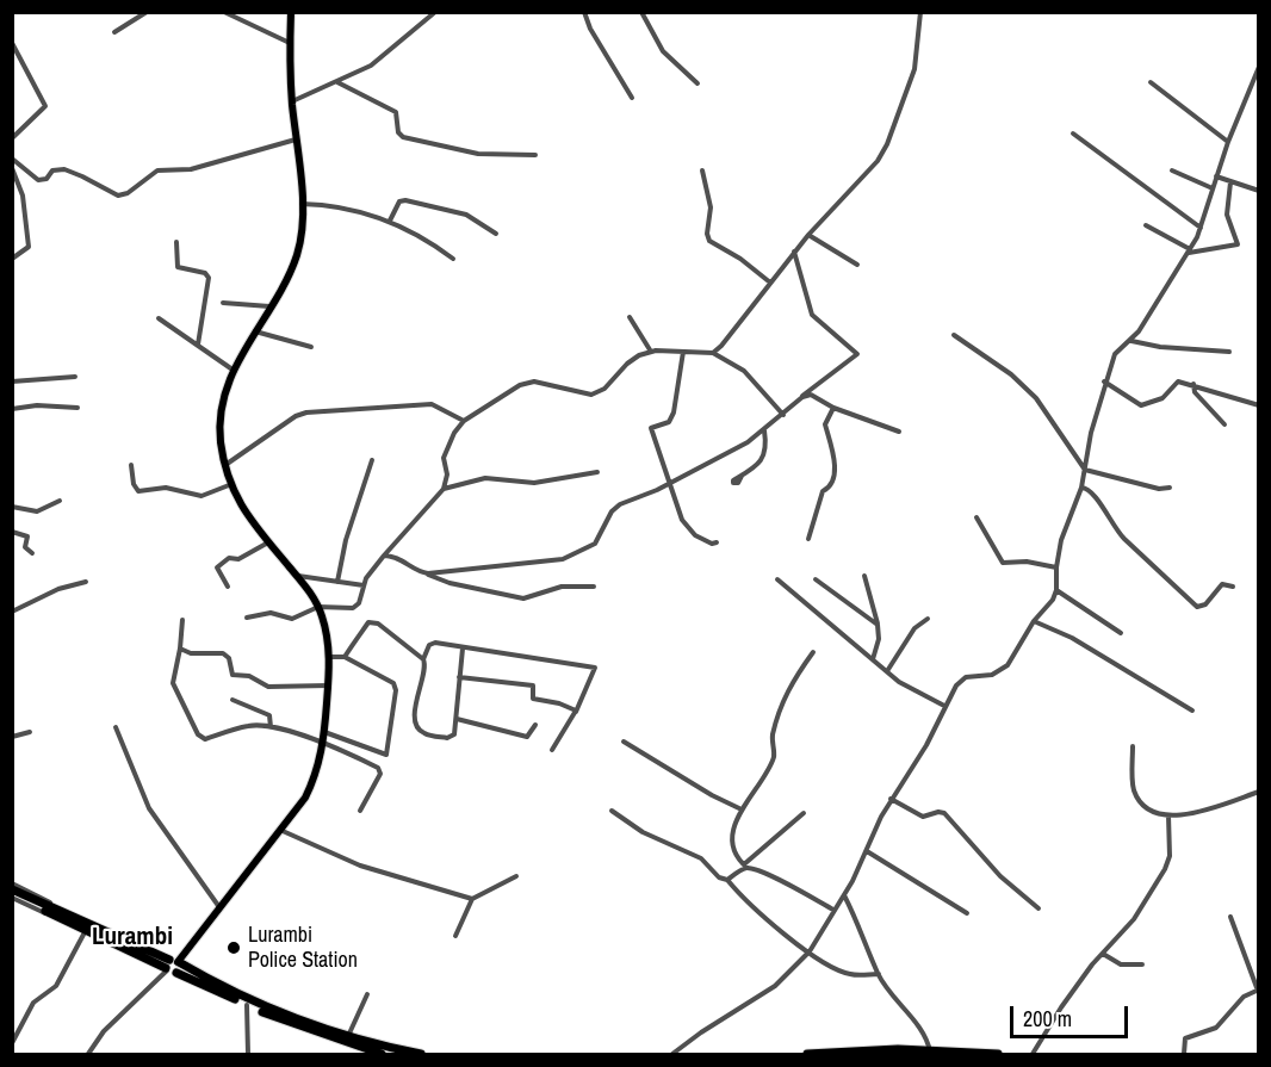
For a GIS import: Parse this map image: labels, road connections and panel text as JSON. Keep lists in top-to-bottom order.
{
  "districts": ["Lurambi"],
  "places": ["Lurambi Police Station"],
  "scale_bar": "200 m"
}
